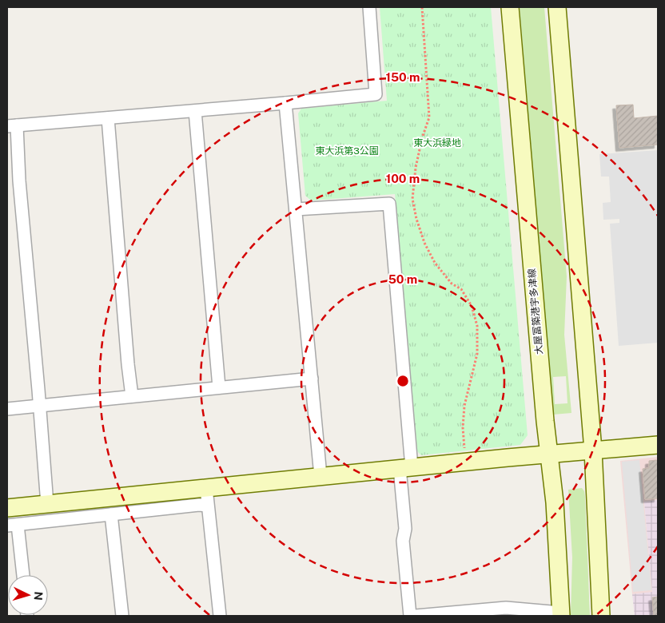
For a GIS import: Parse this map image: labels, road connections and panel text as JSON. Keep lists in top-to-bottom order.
{
  "streets": {
    "main road": ["大屋冨築港宇多津線"]
  },
  "parks": ["東大浜緑地", "東大浜第3公園"],
  "north": "right",
  "rings": ["150 m", "100 m", "50 m"]
}
